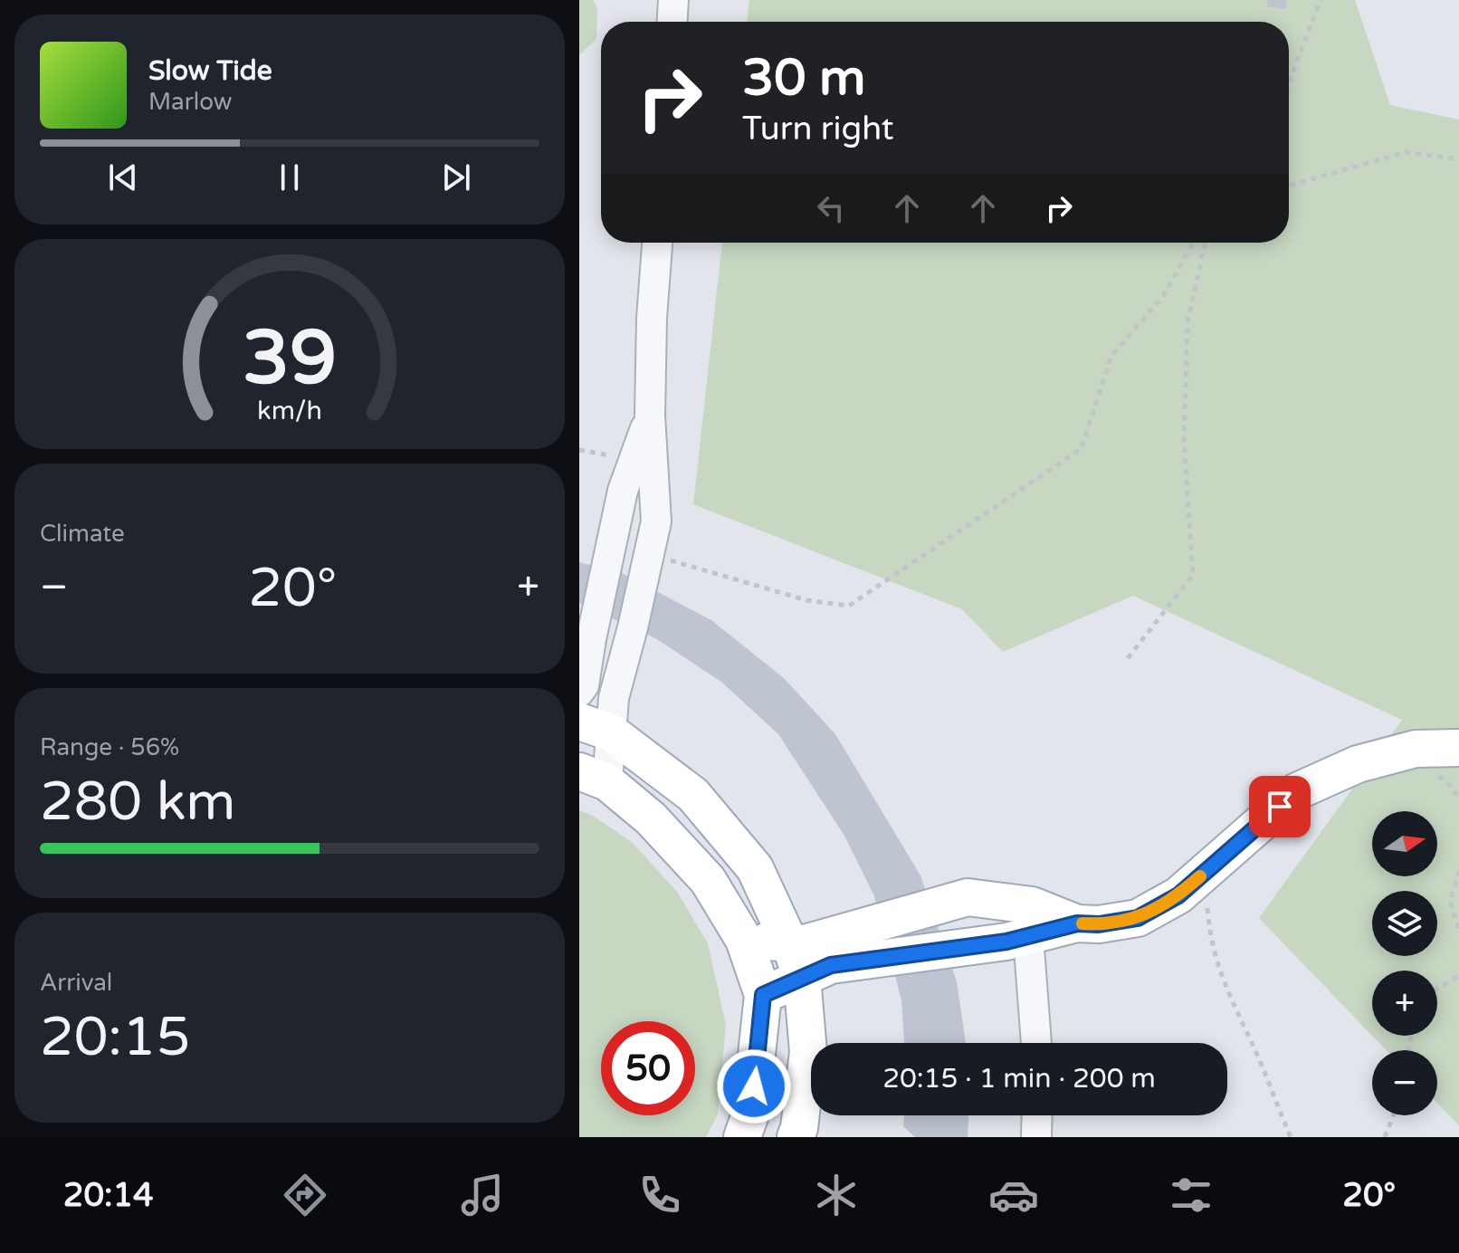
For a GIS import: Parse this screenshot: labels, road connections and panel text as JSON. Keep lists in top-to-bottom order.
{
  "north": "right",
  "page": {
    "turn": ["30 m", "Turn right"],
    "song": ["Slow Tide", "Marlow"],
    "tile": [
      "Climate",
      ["Range · 56%", "280 km"],
      ["Arrival", "20:15"]
    ],
    "heat": ["−", "20°", "+"],
    "map_buttons": ["+", "−"],
    "limit": "50",
    "trip": "20:15 · 1 min · 200 m",
    "tabs": ["20:14", "20°"],
    "gauge": ["39", "km/h"]
  }
}
